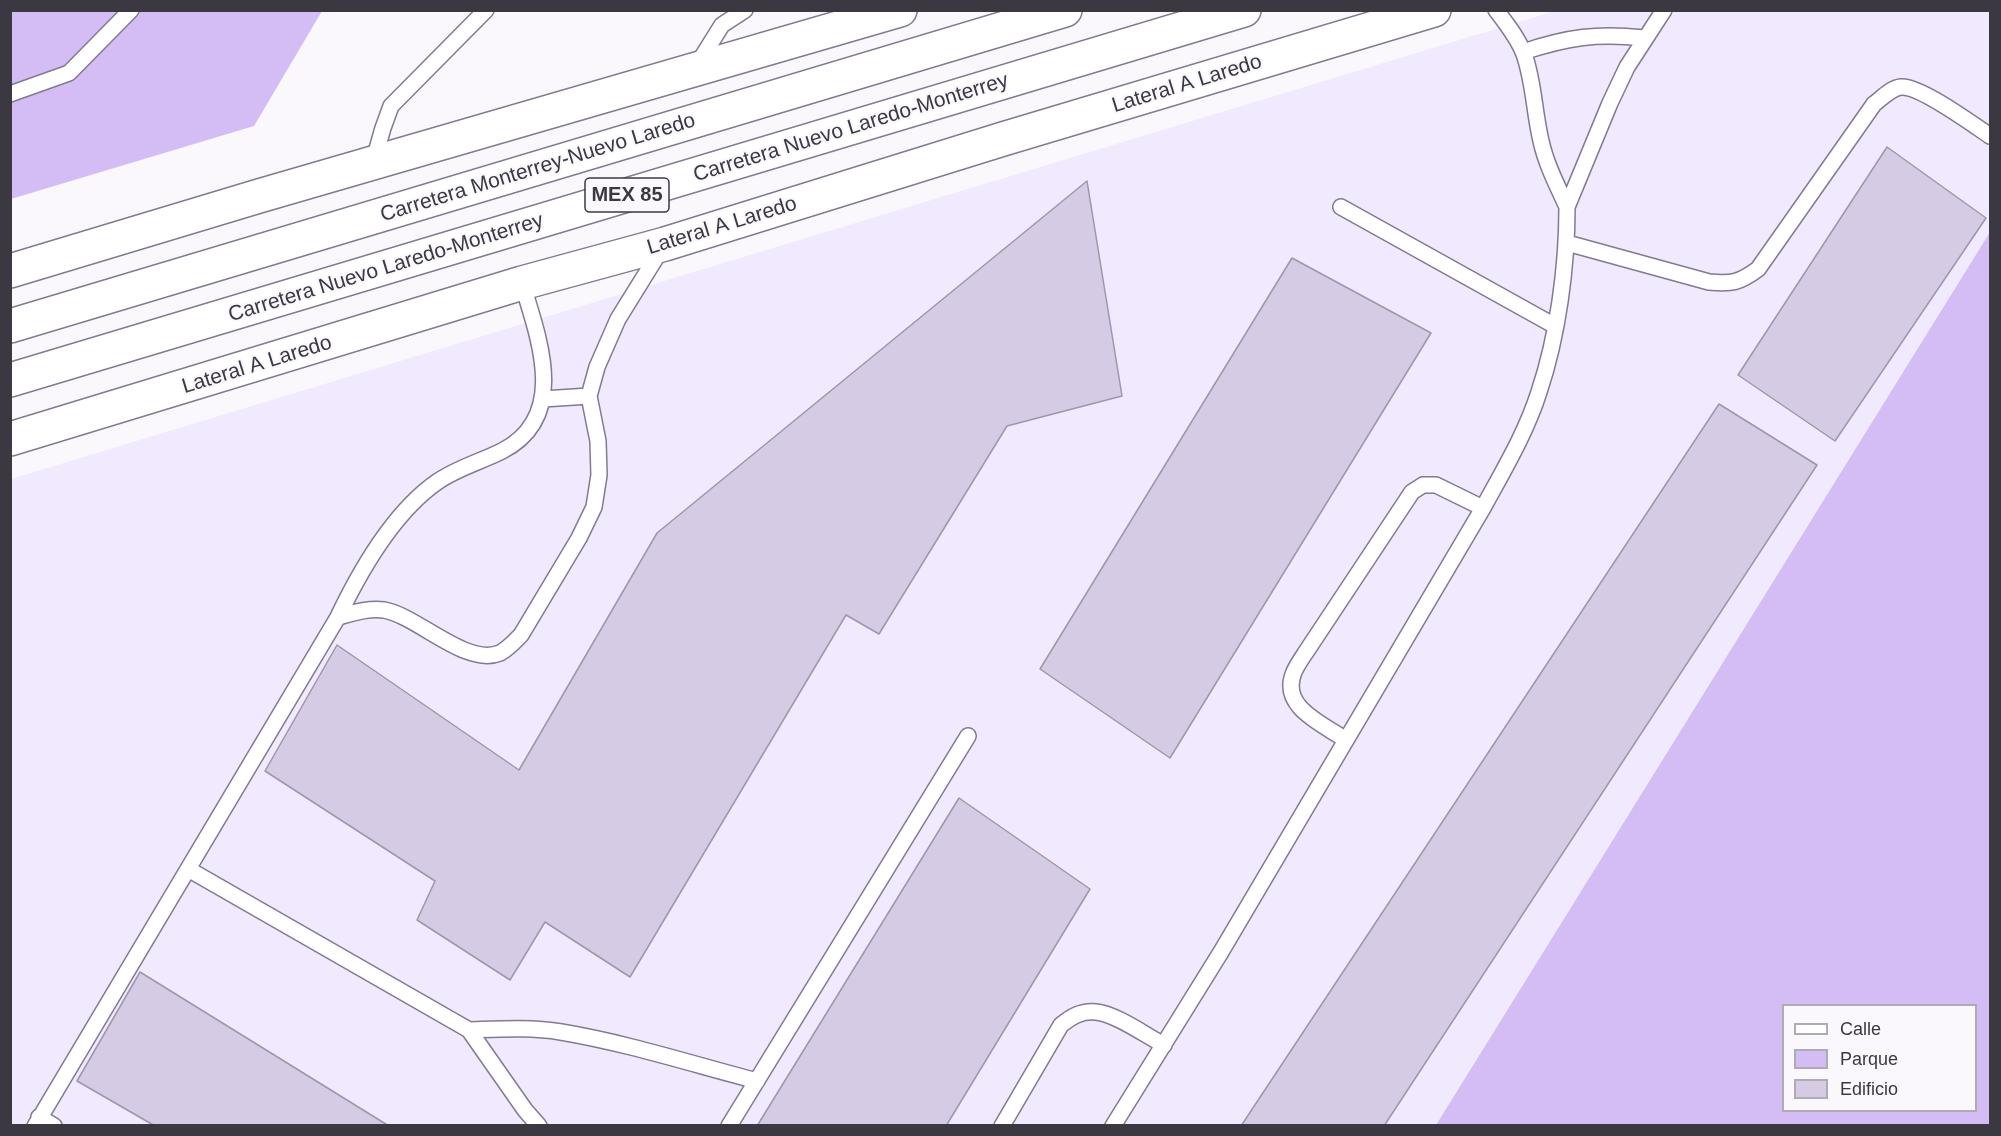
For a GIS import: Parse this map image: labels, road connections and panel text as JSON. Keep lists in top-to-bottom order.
{
  "streets": {
    "main road": [
      "Lateral A Laredo",
      "Carretera Nuevo Laredo-Monterrey",
      "Carretera Monterrey-Nuevo Laredo",
      "MEX 85"
    ]
  },
  "legend": ["Calle", "Parque", "Edificio"]
}
